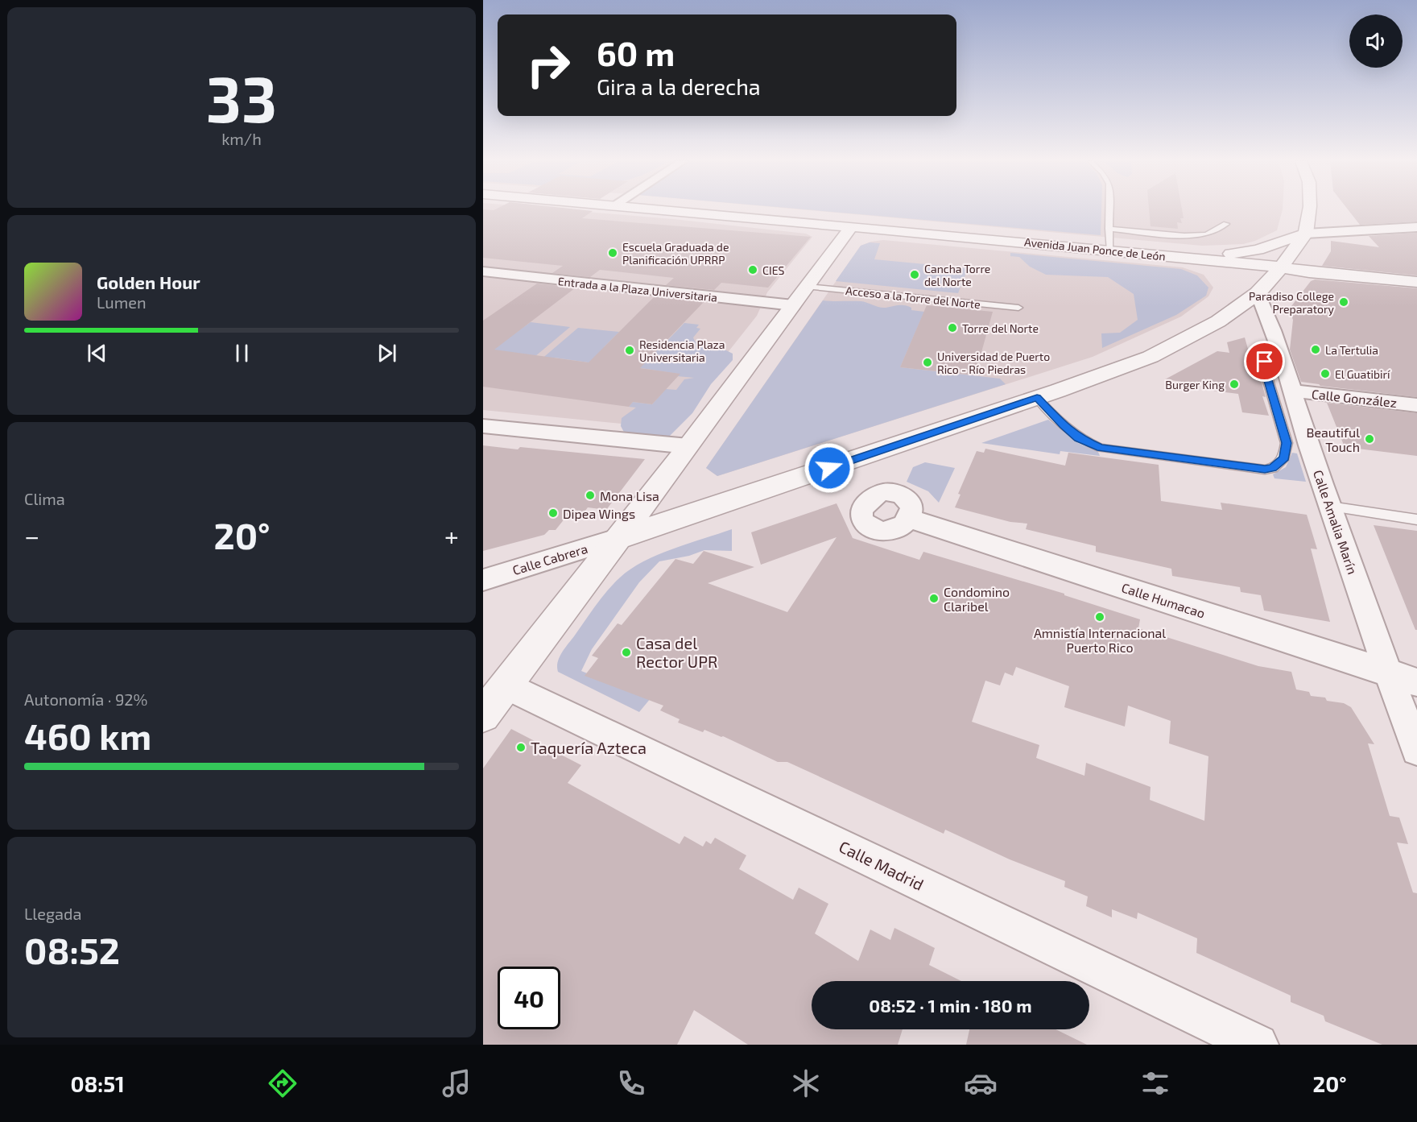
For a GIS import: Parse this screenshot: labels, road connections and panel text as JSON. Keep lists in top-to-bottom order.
{
  "streets": {
    "street": [
      "Avenida Juan Ponce de León",
      "Entrada a la Plaza Universitaria",
      "Calle González",
      "Calle Amalia Marín",
      "Calle Cabrera",
      "Calle Humacao",
      "Calle Madrid"
    ],
    "lane": ["Acceso a la Torre del Norte"]
  },
  "crossings": [
    ["Calle González", "Calle Amalia Marín"],
    ["Calle Amalia Marín", "Calle Humacao"]
  ],
  "places": [
    "Escuela Graduada de Planificación UPRRP",
    "CIES",
    "Cancha Torre del Norte",
    "Paradiso College Preparatory",
    "Torre del Norte",
    "La Tertulia",
    "Residencia Plaza Universitaria",
    "Universidad de Puerto Rico - Río Piedras",
    "El Guatibirí",
    "Burger King",
    "Beautiful Touch",
    "Mona Lisa",
    "Dipea Wings",
    "Condomino Claribel",
    "Amnistía Internacional Puerto Rico",
    "Casa del Rector UPR",
    "Taquería Azteca"
  ],
  "page": {
    "tile": [
      ["33", "km/h"],
      "Clima",
      ["Autonomía · 92%", "460 km"],
      ["Llegada", "08:52"]
    ],
    "turn": ["60 m", "Gira a la derecha"],
    "song": ["Golden Hour", "Lumen"],
    "heat": ["−", "20°", "+"],
    "limit": "40",
    "trip": "08:52 · 1 min · 180 m",
    "tabs": ["08:51", "20°"]
  }
}
